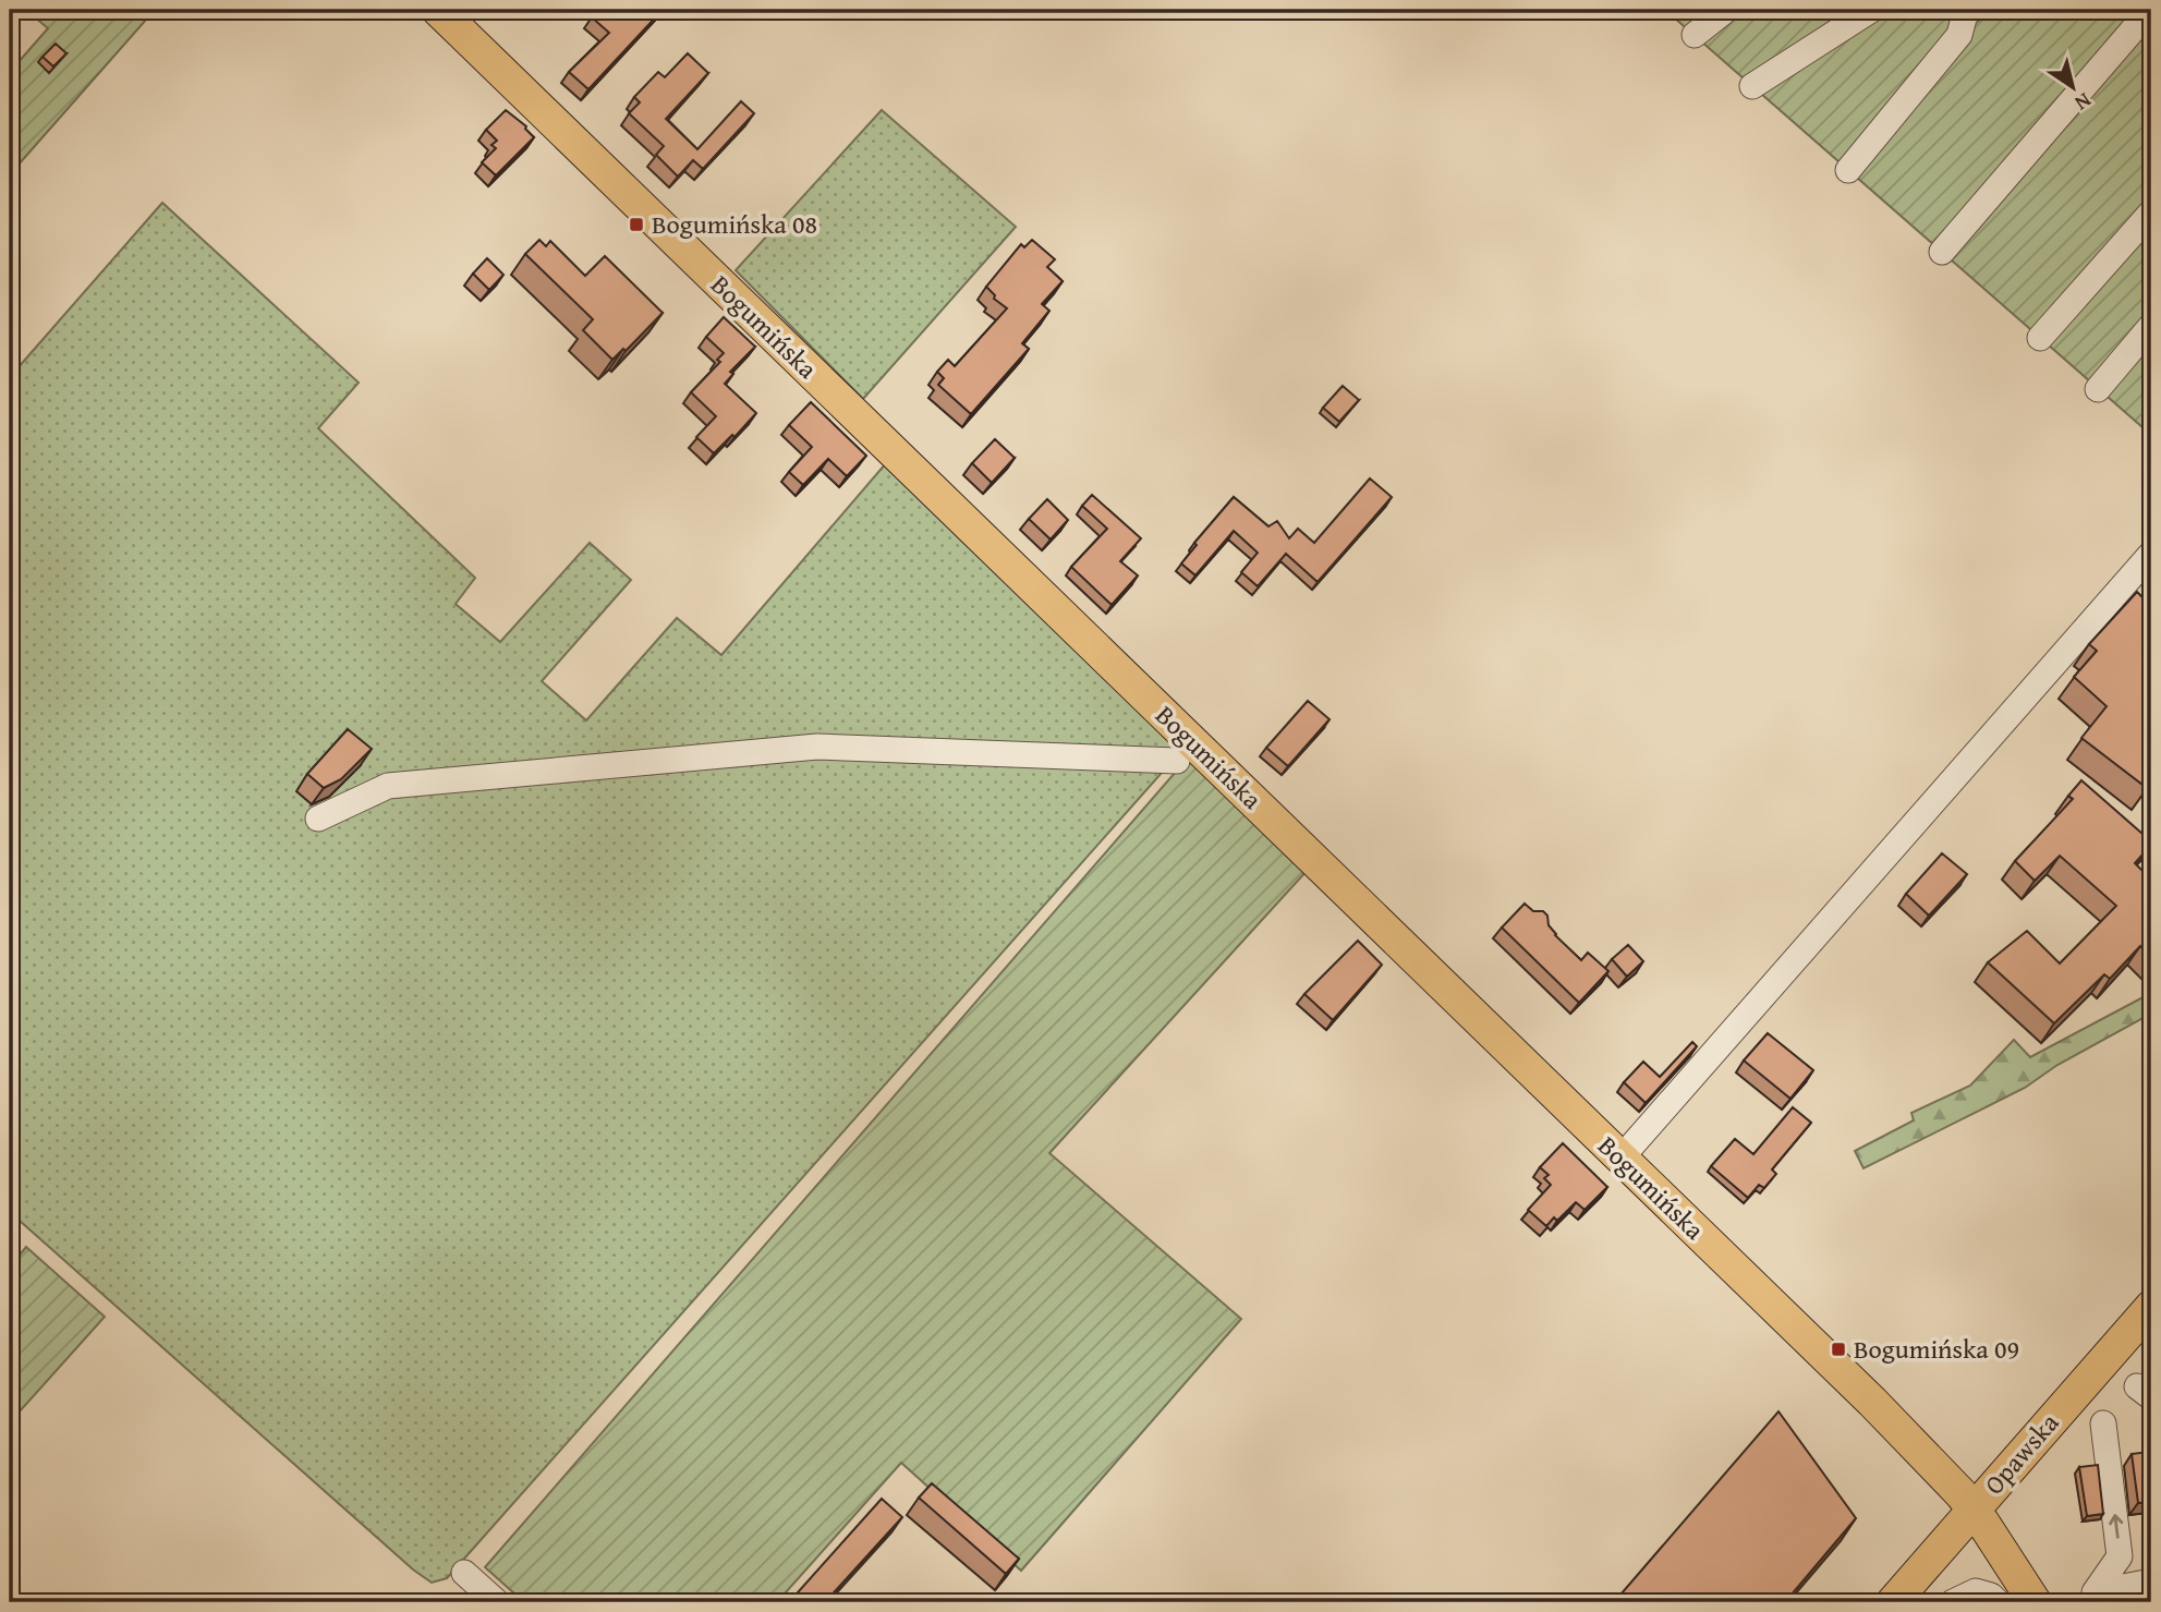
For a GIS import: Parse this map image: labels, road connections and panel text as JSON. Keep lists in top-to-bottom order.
{
  "streets": {
    "main road": ["Bogumińska", "Opawska"]
  },
  "crossings": [
    ["Bogumińska", "Opawska"]
  ],
  "places": {
    "transit": ["Bogumińska 08", "Bogumińska 09"]
  },
  "north": "bottom right"
}
